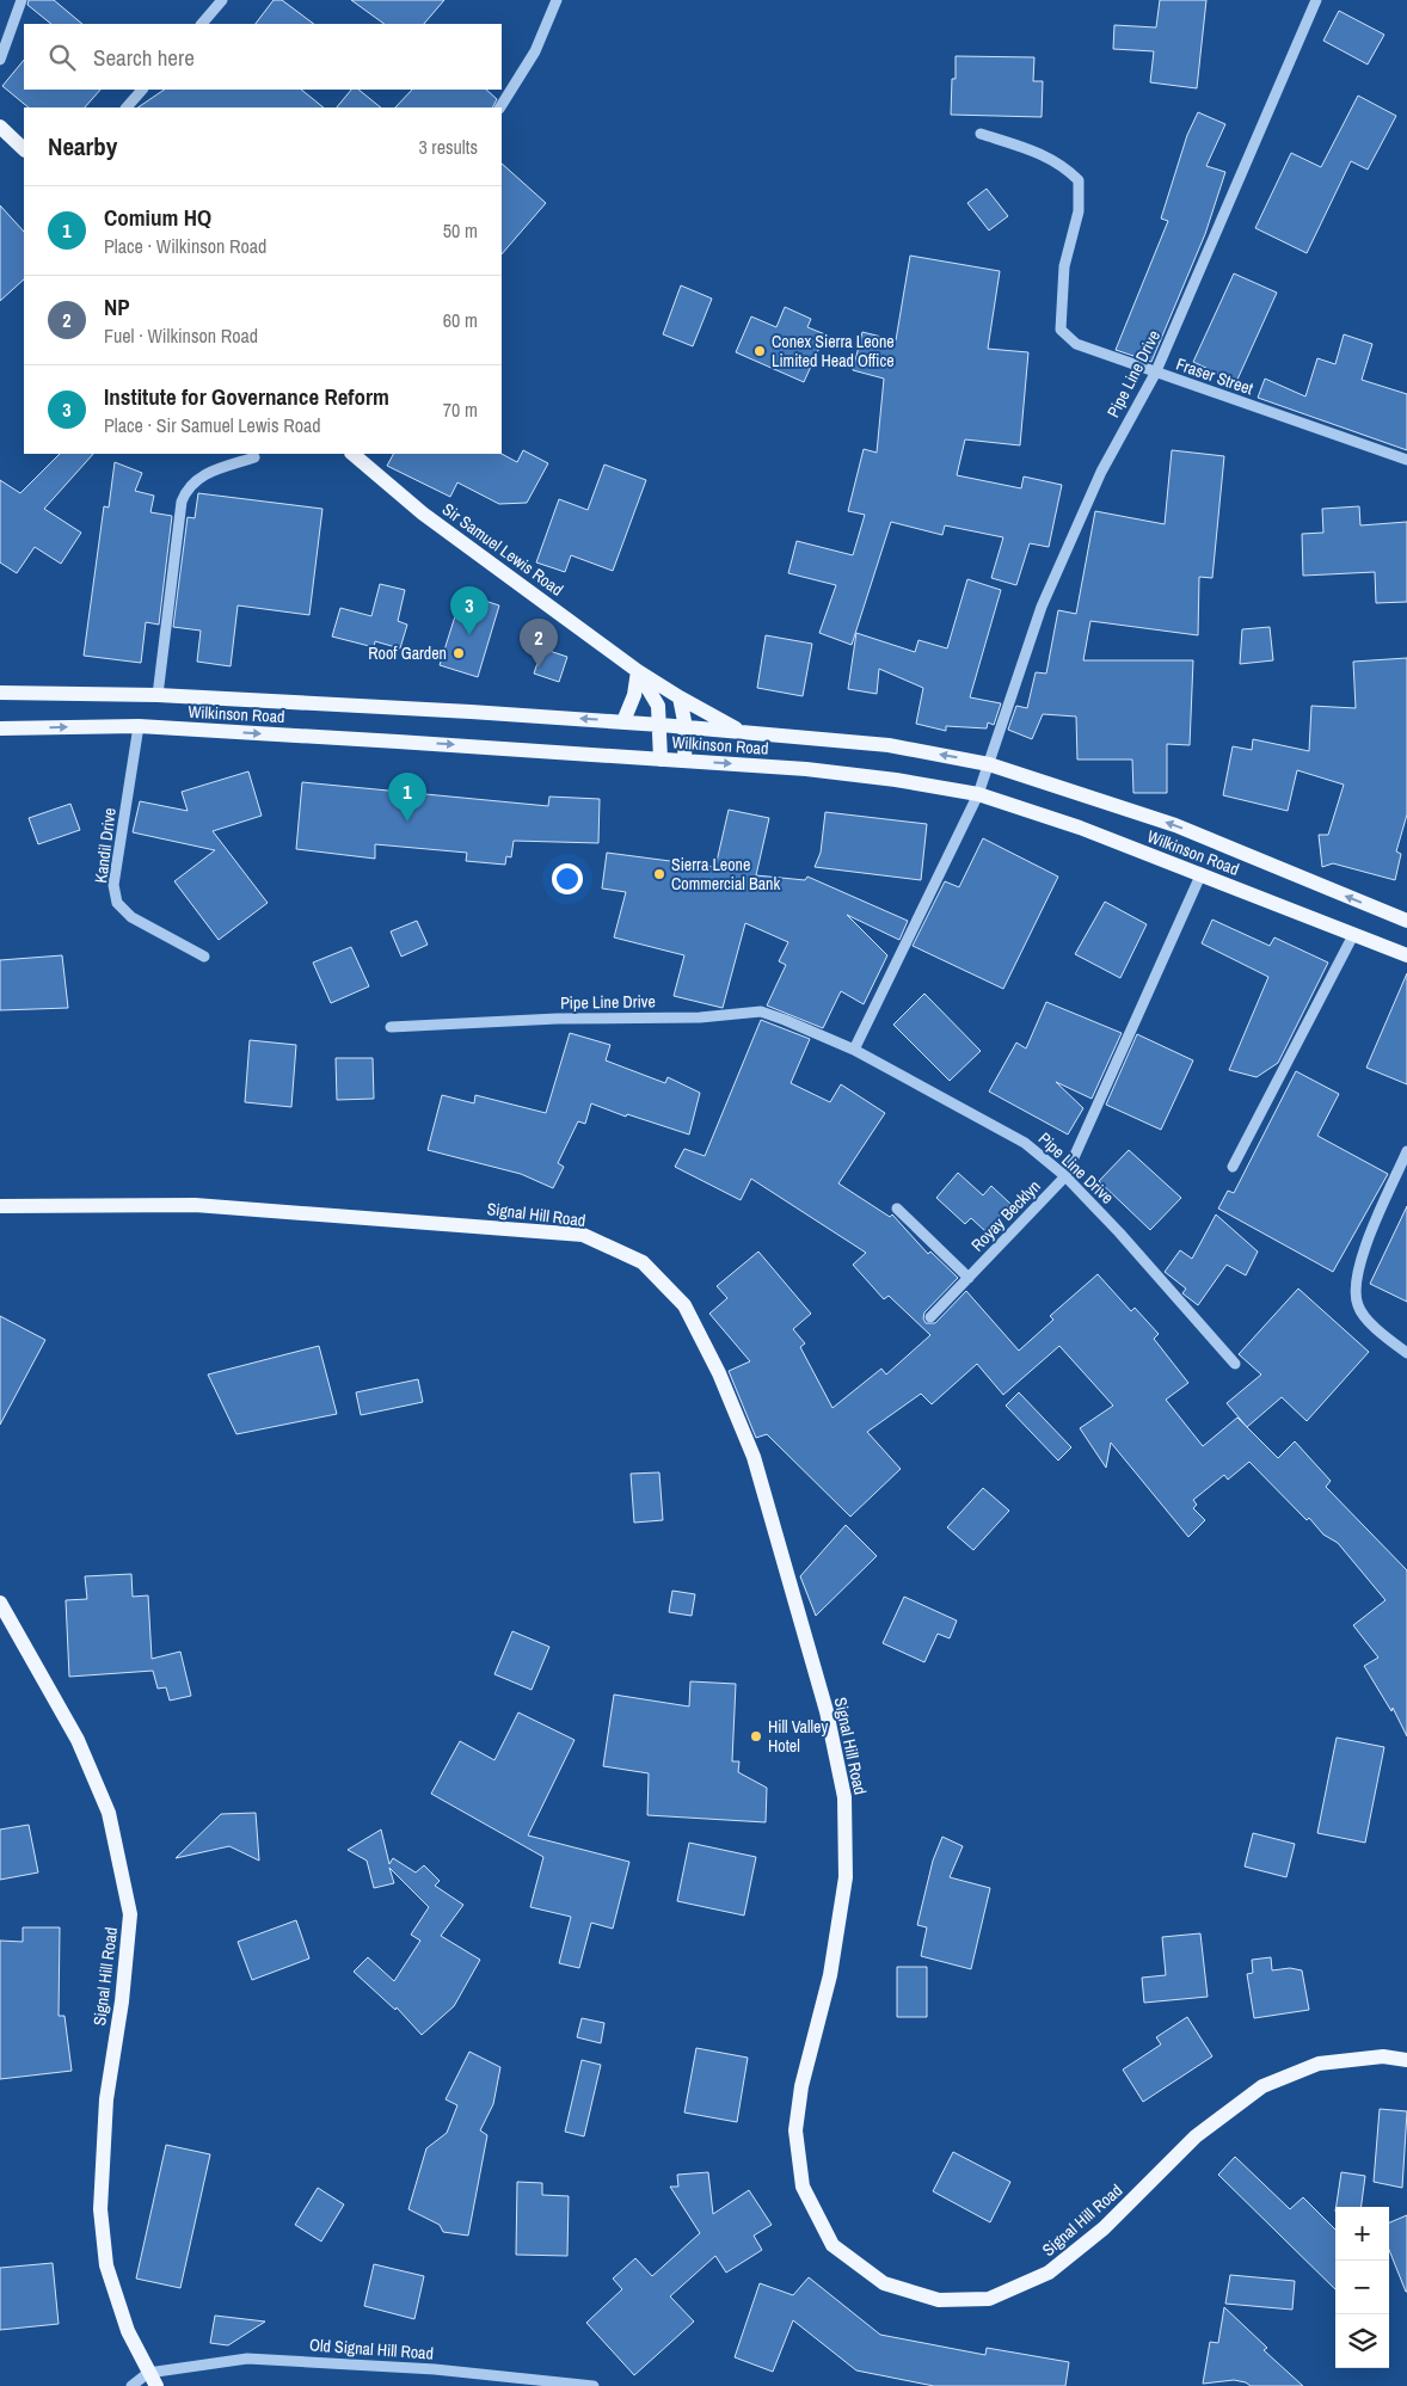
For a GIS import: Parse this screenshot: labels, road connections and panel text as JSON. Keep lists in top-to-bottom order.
{
  "streets": {
    "main road": ["Sir Samuel Lewis Road", "Wilkinson Road", "Signal Hill Road"],
    "street": [
      "Pipe Line Drive",
      "Fraser Street",
      "Kandil Drive",
      "Royay Becklyn",
      "Old Signal Hill Road"
    ]
  },
  "crossings": [
    ["Pipe Line Drive", "Fraser Street"],
    ["Pipe Line Drive", "Wilkinson Road"],
    ["Pipe Line Drive", "Royay Becklyn"],
    ["Sir Samuel Lewis Road", "Wilkinson Road"],
    ["Wilkinson Road", "Kandil Drive"],
    ["Wilkinson Road", "Royay Becklyn"],
    ["Signal Hill Road", "Old Signal Hill Road"]
  ],
  "places": [
    "Conex Sierra Leone Limited Head Office",
    "Roof Garden",
    "Sierra Leone Commercial Bank",
    "Hill Valley Hotel"
  ],
  "page": {
    "search": "Search here",
    "heading": ["Nearby", "3 results"],
    "list": [
      {
        "mark": "1",
        "name": "Comium HQ",
        "note": "Place · Wilkinson Road",
        "value": "50 m"
      },
      {
        "mark": "2",
        "name": "NP",
        "note": "Fuel · Wilkinson Road",
        "value": "60 m"
      },
      {
        "mark": "3",
        "name": "Institute for Governance Reform",
        "note": "Place · Sir Samuel Lewis Road",
        "value": "70 m"
      }
    ],
    "pins": ["3", "2", "1"],
    "map_buttons": ["+", "−"]
  }
}
